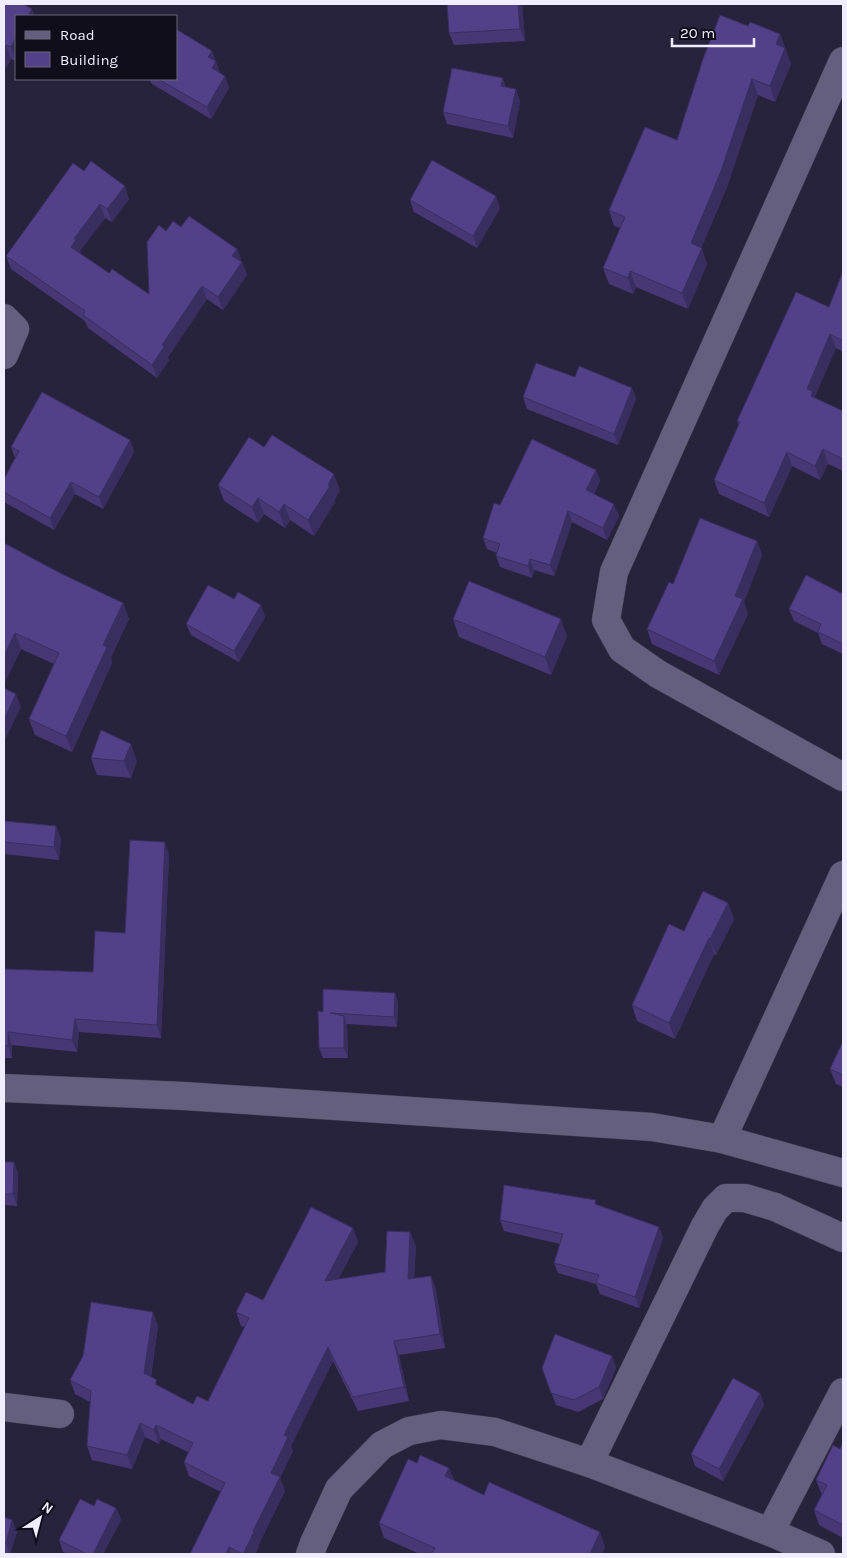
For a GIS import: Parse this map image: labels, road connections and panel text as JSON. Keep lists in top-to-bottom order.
{
  "legend": ["Road", "Building"],
  "scale_bar": "20 m",
  "north": "top right"
}
